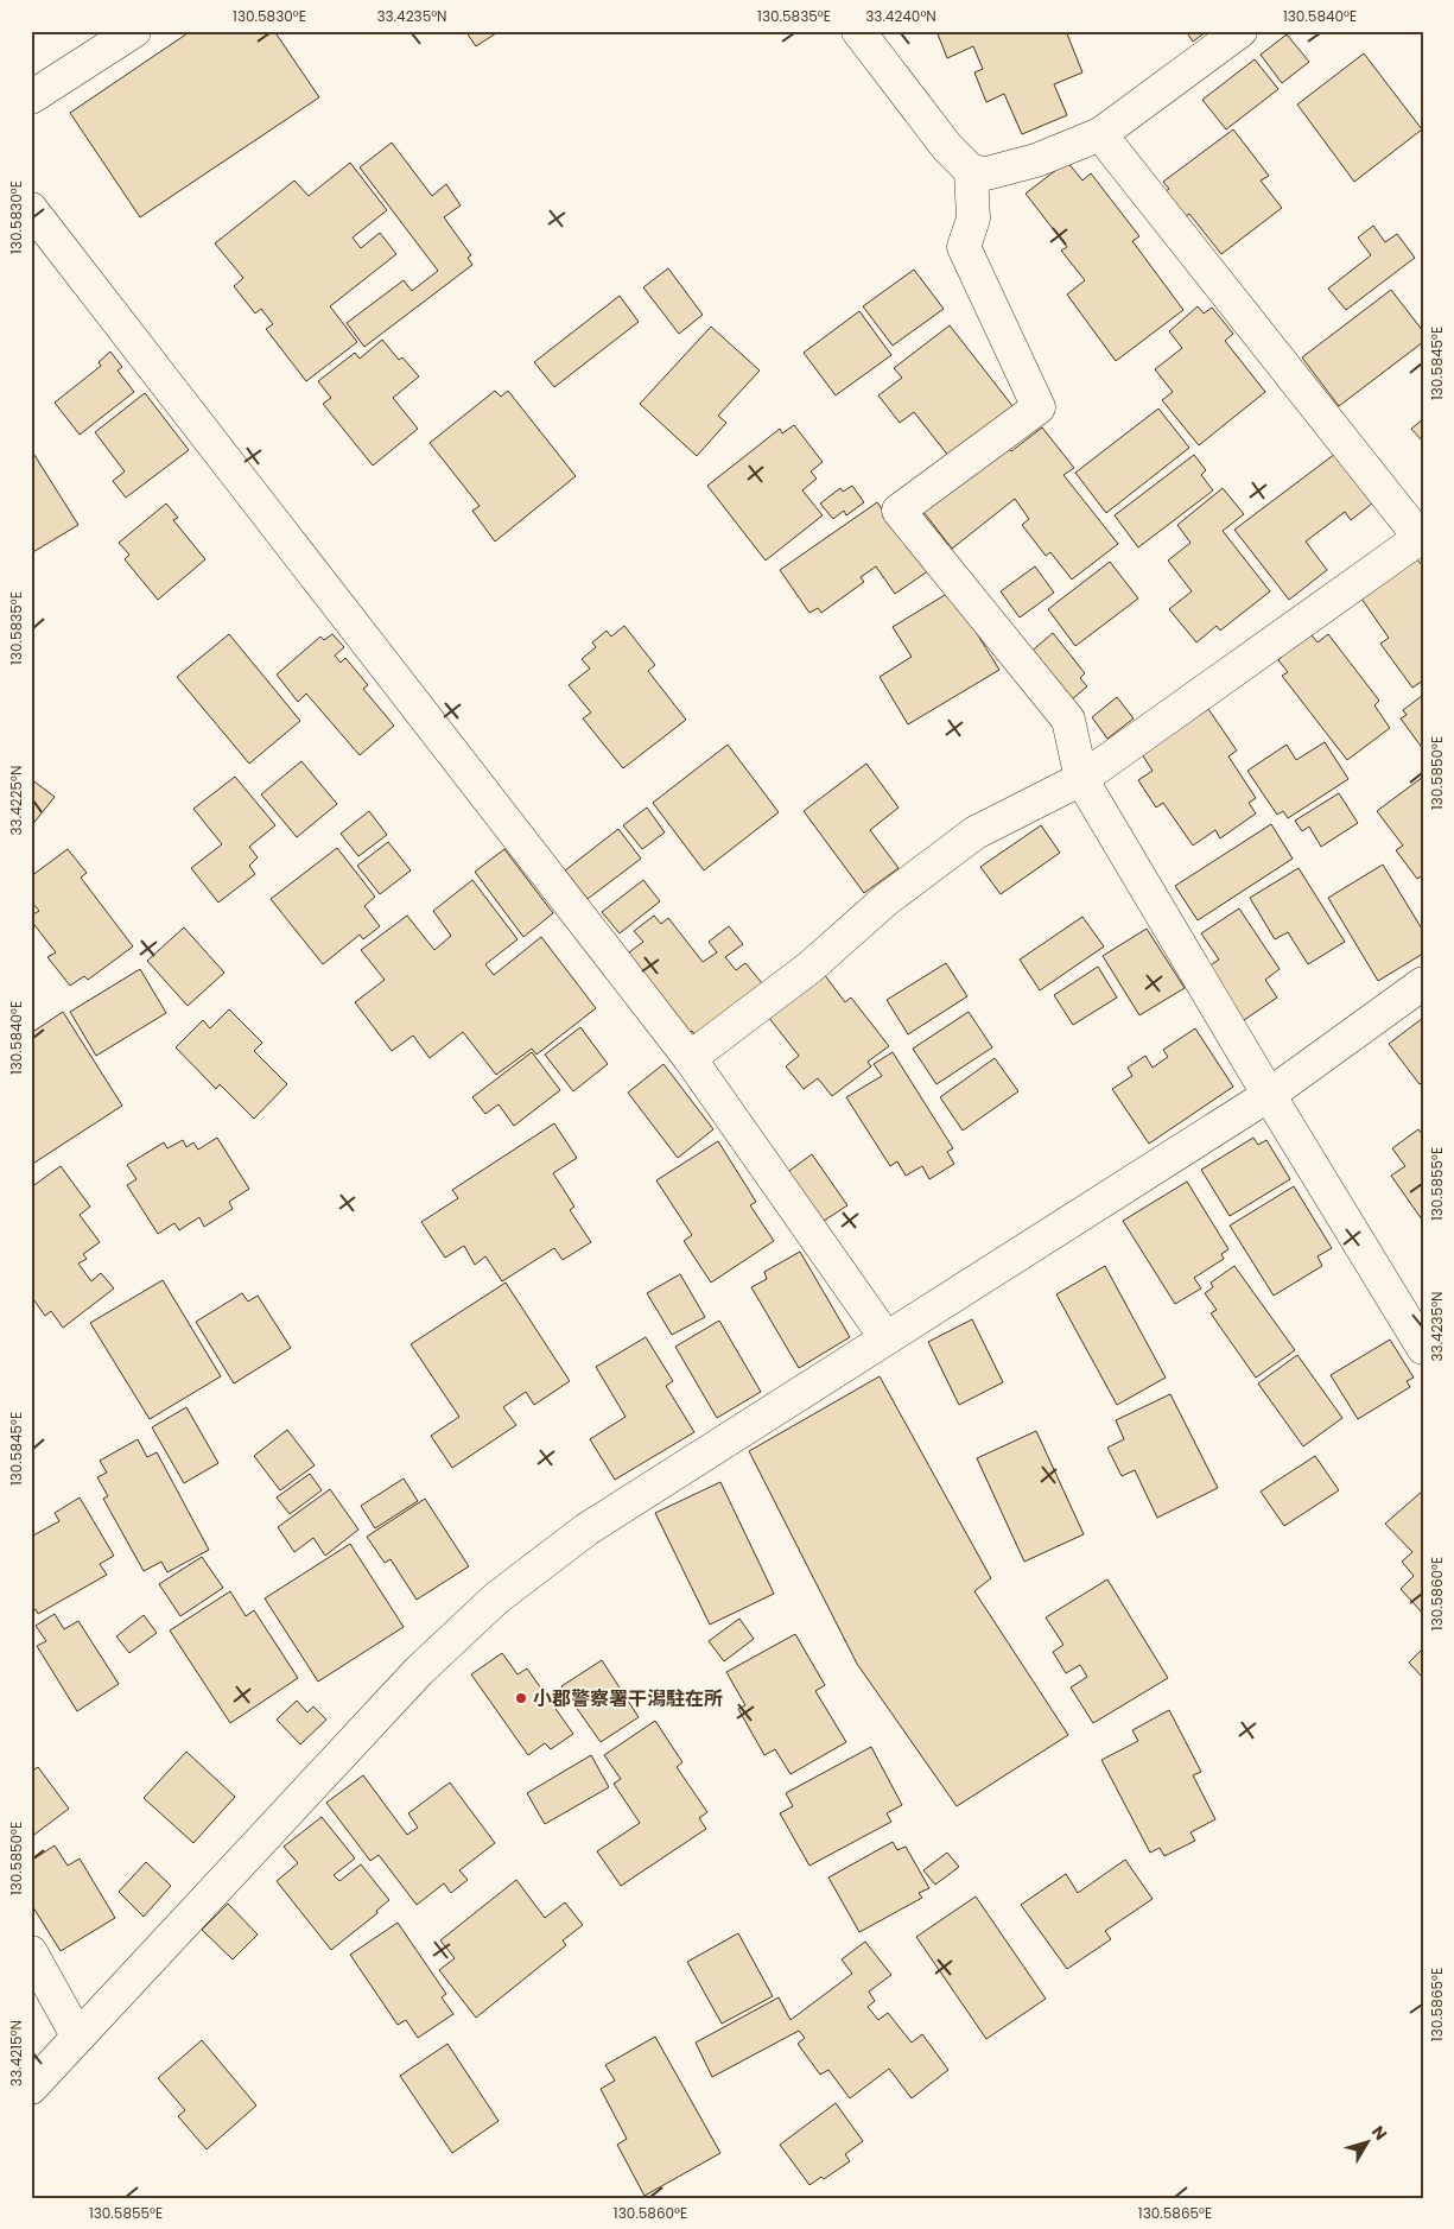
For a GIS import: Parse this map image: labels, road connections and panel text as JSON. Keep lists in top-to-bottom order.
{
  "places": ["小郡警察署干潟駐在所"],
  "north": "top right",
  "coordinates": [
    "130.5830°E",
    "33.4235°N",
    "130.5835°E",
    "33.4240°N",
    "130.5840°E",
    "130.5845°E",
    "130.5850°E",
    "33.4225°N",
    "130.5855°E",
    "130.5860°E",
    "130.5865°E",
    "33.4215°N"
  ]
}
